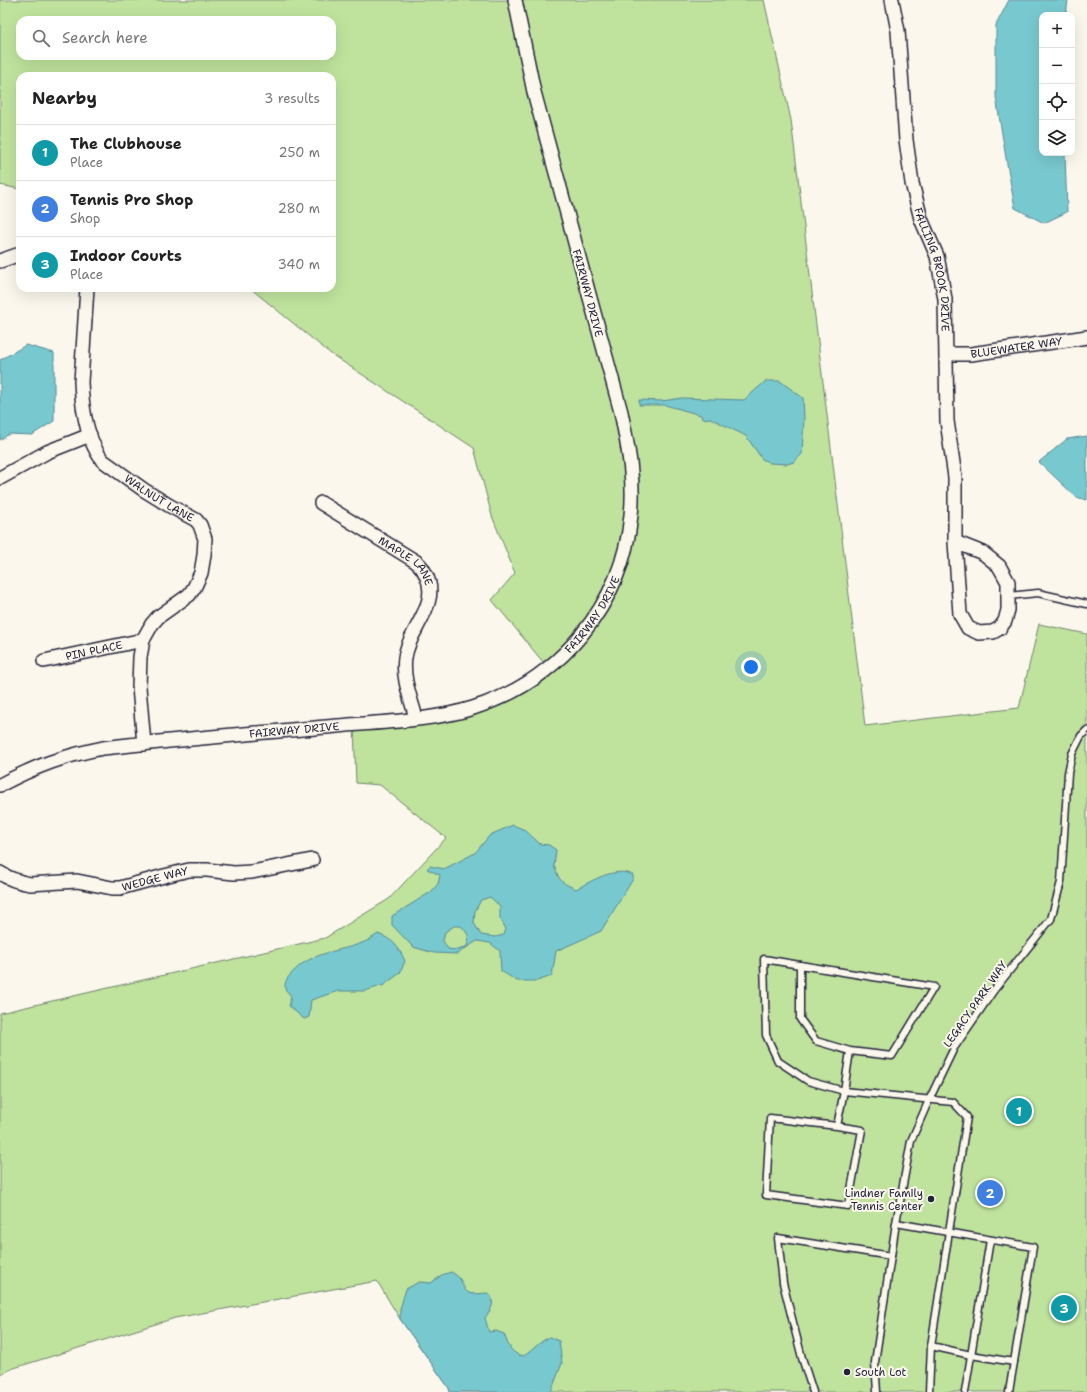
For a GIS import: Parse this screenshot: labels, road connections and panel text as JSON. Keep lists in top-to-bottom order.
{
  "streets": {
    "street": [
      "FALLING BROOK DRIVE",
      "FAIRWAY DRIVE",
      "BLUEWATER WAY",
      "WALNUT LANE",
      "MAPLE LANE",
      "PIN PLACE",
      "WEDGE WAY"
    ],
    "lane": ["LEGACY PARK WAY"]
  },
  "crossings": [
    ["FALLING BROOK DRIVE", "BLUEWATER WAY"],
    ["FAIRWAY DRIVE", "WALNUT LANE"],
    ["FAIRWAY DRIVE", "MAPLE LANE"],
    ["WALNUT LANE", "PIN PLACE"]
  ],
  "places": ["Lindner Family Tennis Center", "South Lot"],
  "page": {
    "map_buttons": ["+", "−"],
    "search": "Search here",
    "heading": ["Nearby", "3 results"],
    "list": [
      {
        "mark": "1",
        "name": "The Clubhouse",
        "note": "Place",
        "value": "250 m"
      },
      {
        "mark": "2",
        "name": "Tennis Pro Shop",
        "note": "Shop",
        "value": "280 m"
      },
      {
        "mark": "3",
        "name": "Indoor Courts",
        "note": "Place",
        "value": "340 m"
      }
    ],
    "pins": ["1", "2", "3"]
  }
}
